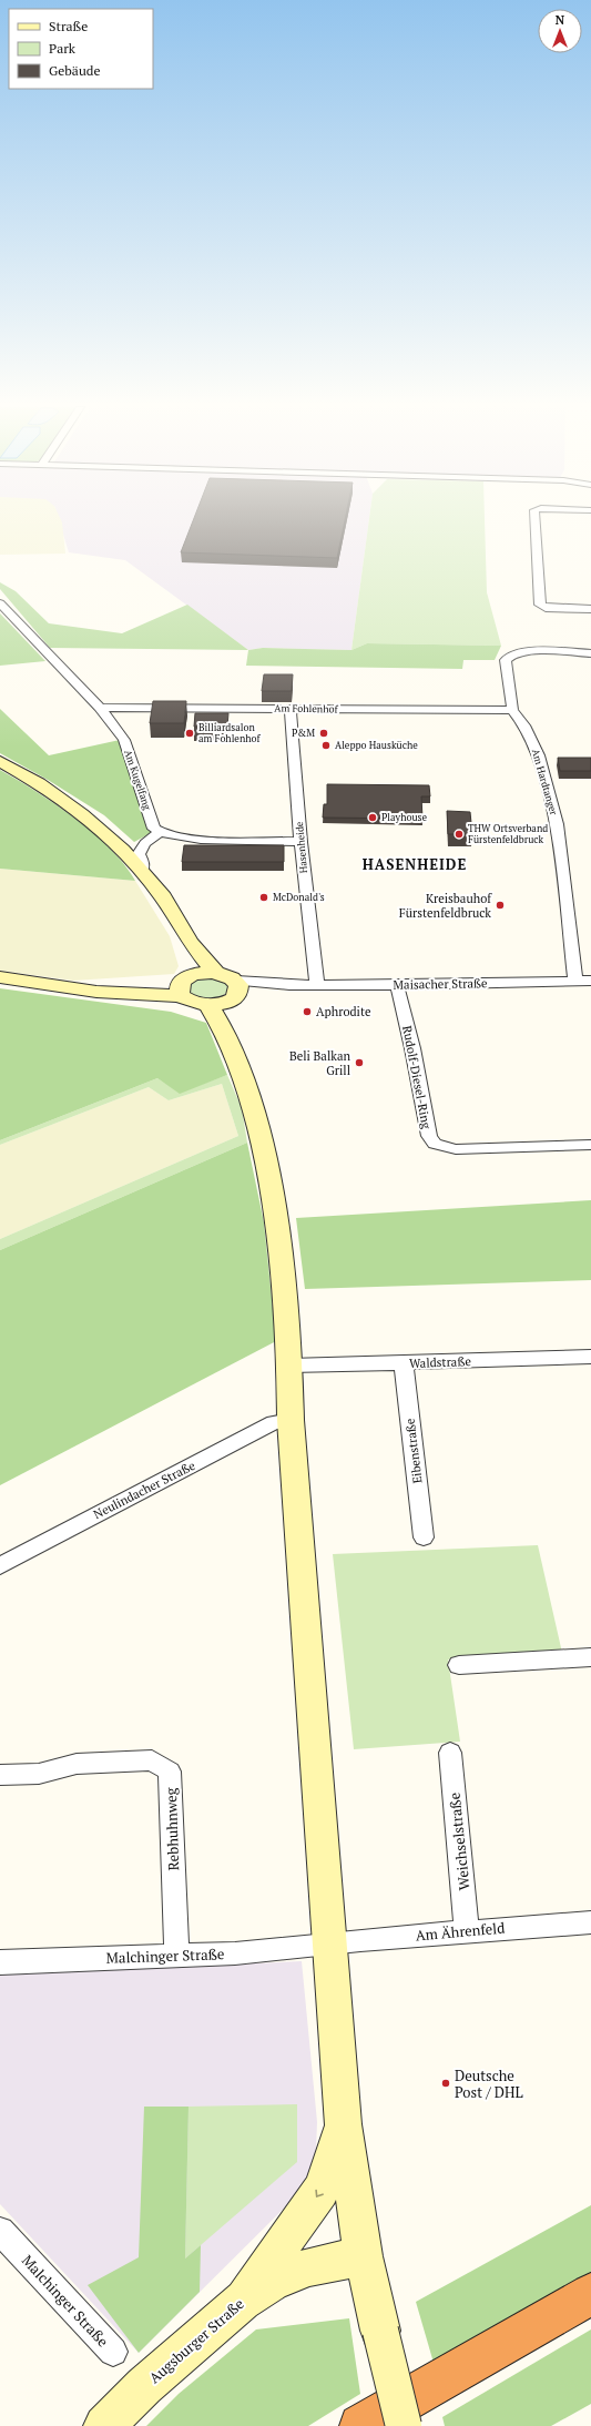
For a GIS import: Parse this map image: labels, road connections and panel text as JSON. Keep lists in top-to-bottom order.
{
  "streets": {
    "street": [
      "Am Fohlenhof",
      "Am Kugelfang",
      "Am Hardtanger",
      "Hasenheide",
      "Maisacher Straße",
      "Rudolf-Diesel-Ring",
      "Waldstraße",
      "Eibenstraße",
      "Neulindacher Straße",
      "Rebhuhnweg",
      "Weichselstraße",
      "Am Ährenfeld",
      "Malchinger Straße",
      "Augsburger Straße"
    ]
  },
  "crossings": [
    ["Am Fohlenhof", "Am Kugelfang"],
    ["Am Fohlenhof", "Am Hardtanger"],
    ["Am Fohlenhof", "Hasenheide"],
    ["Am Hardtanger", "Maisacher Straße"],
    ["Hasenheide", "Maisacher Straße"],
    ["Maisacher Straße", "Rudolf-Diesel-Ring"],
    ["Waldstraße", "Eibenstraße"],
    ["Rebhuhnweg", "Malchinger Straße"],
    ["Weichselstraße", "Am Ährenfeld"],
    ["Am Ährenfeld", "Malchinger Straße"]
  ],
  "districts": ["HASENHEIDE"],
  "places": [
    "Billiardsalon am Fohlenhof",
    "P&M",
    "Aleppo Hausküche",
    "Playhouse",
    "THW Ortsverband Fürstenfeldbruck",
    "McDonald's",
    "Kreisbauhof Fürstenfeldbruck",
    "Aphrodite",
    "Beli Balkan Grill",
    "Deutsche Post / DHL"
  ],
  "legend": ["Straße", "Park", "Gebäude"],
  "north": "top"
}
